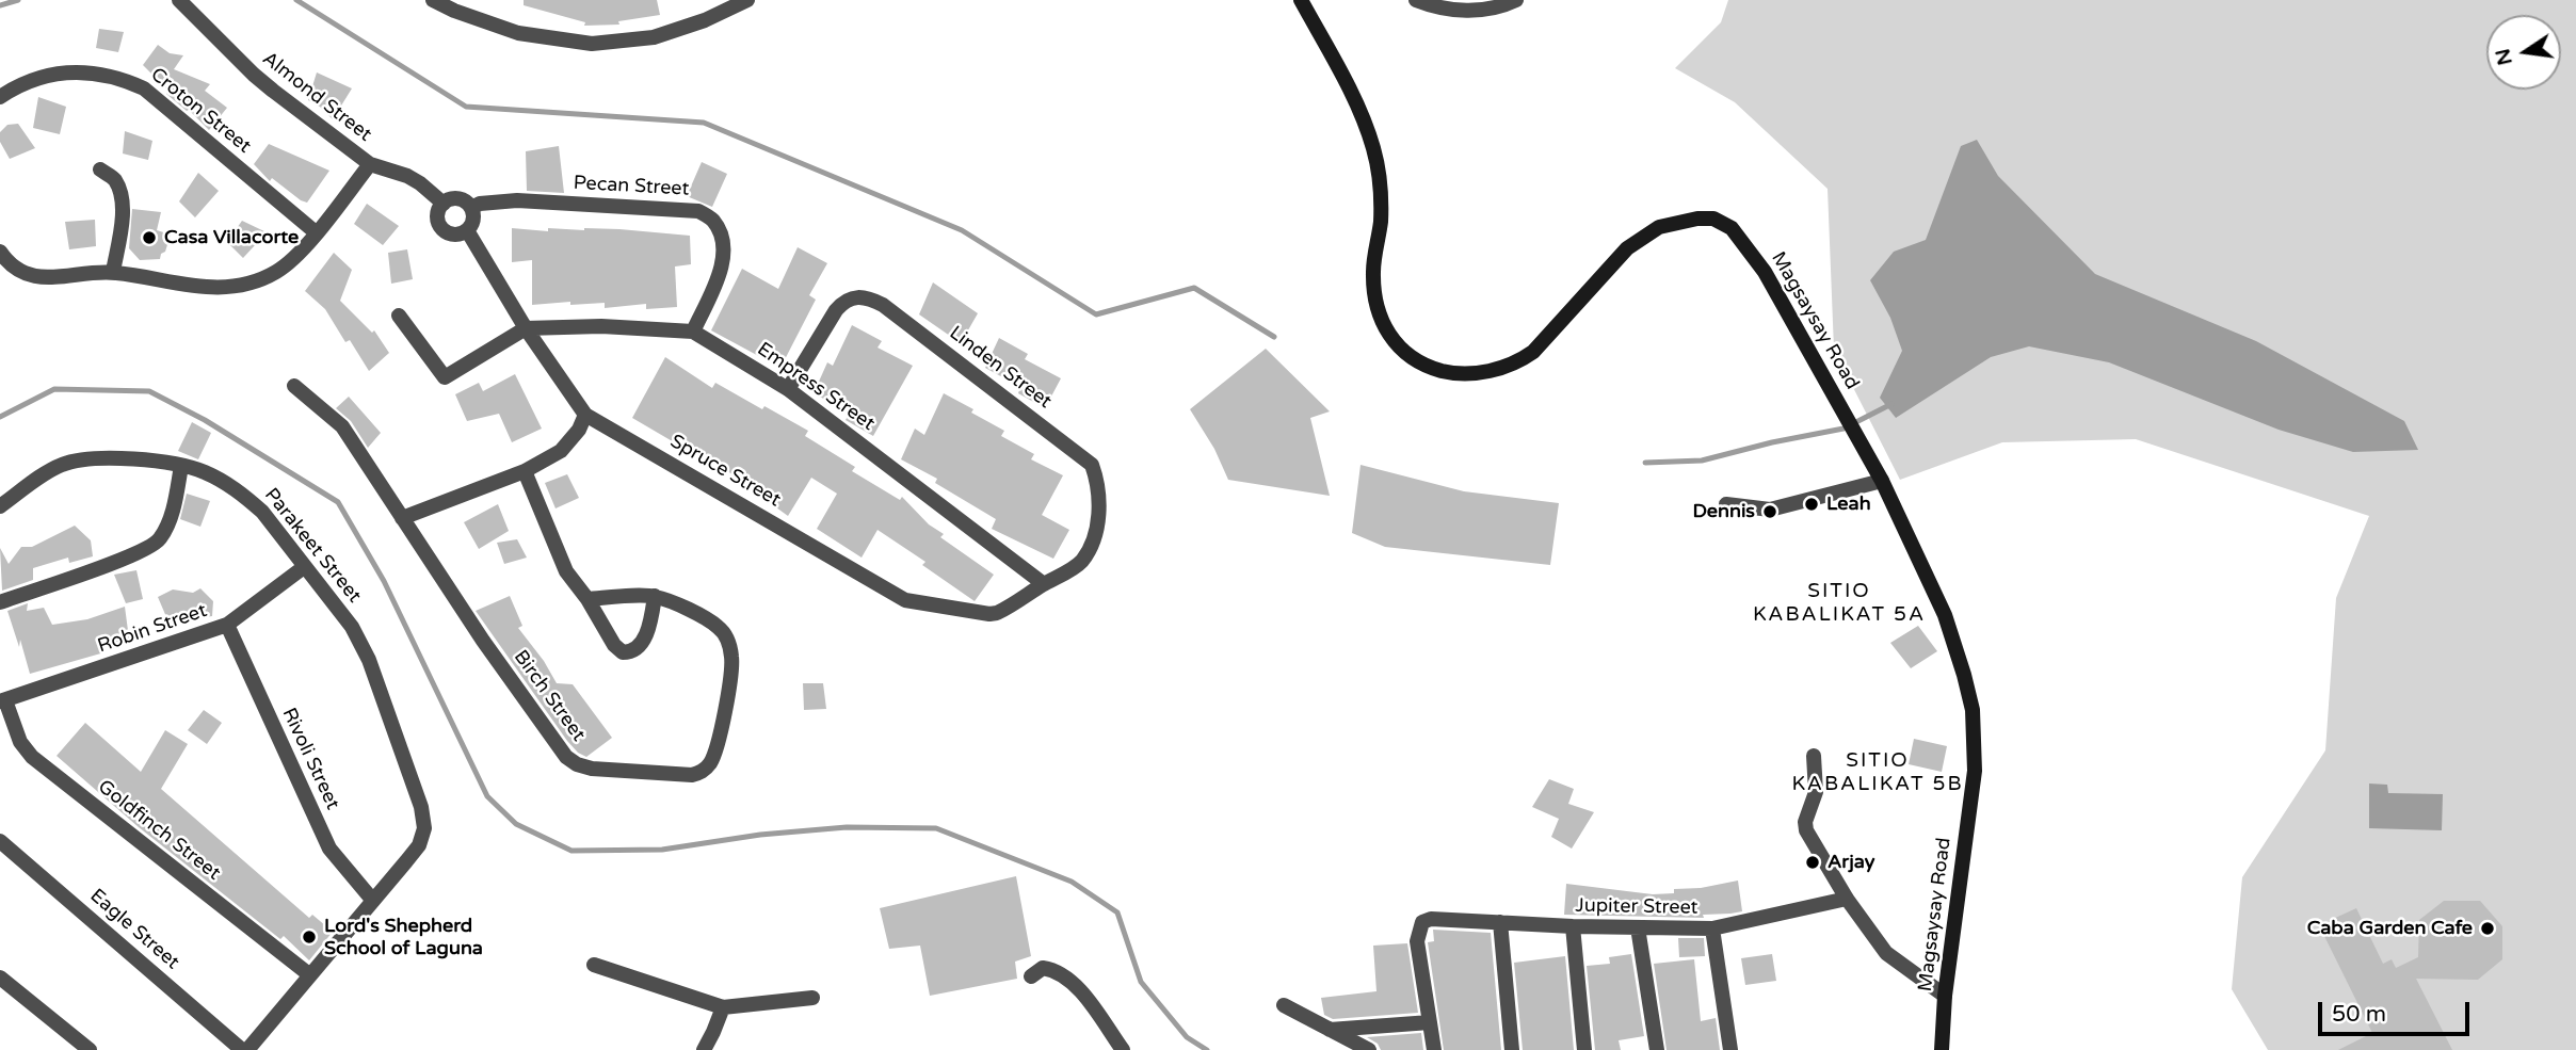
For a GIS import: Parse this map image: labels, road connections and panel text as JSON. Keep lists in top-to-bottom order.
{
  "streets": {
    "main road": ["Magsaysay Road"],
    "street": [
      "Almond Street",
      "Croton Street",
      "Pecan Street",
      "Linden Street",
      "Empress Street",
      "Spruce Street",
      "Parakeet Street",
      "Robin Street",
      "Birch Street",
      "Rivoli Street",
      "Goldfinch Street",
      "Jupiter Street",
      "Eagle Street"
    ]
  },
  "crossings": [
    ["Almond Street", "Pecan Street"],
    ["Almond Street", "Spruce Street"],
    ["Pecan Street", "Empress Street"],
    ["Pecan Street", "Spruce Street"],
    ["Linden Street", "Empress Street"],
    ["Linden Street", "Spruce Street"],
    ["Empress Street", "Spruce Street"],
    ["Parakeet Street", "Robin Street"],
    ["Parakeet Street", "Rivoli Street"],
    ["Robin Street", "Rivoli Street"],
    ["Robin Street", "Goldfinch Street"]
  ],
  "districts": ["SITIO KABALIKAT 5A", "SITIO KABALIKAT 5B"],
  "places": [
    "Casa Villacorte",
    "Leah",
    "Dennis",
    "Arjay",
    "Caba Garden Cafe",
    "Lord's Shepherd School of Laguna"
  ],
  "scale_bar": "50 m",
  "north": "left"
}
